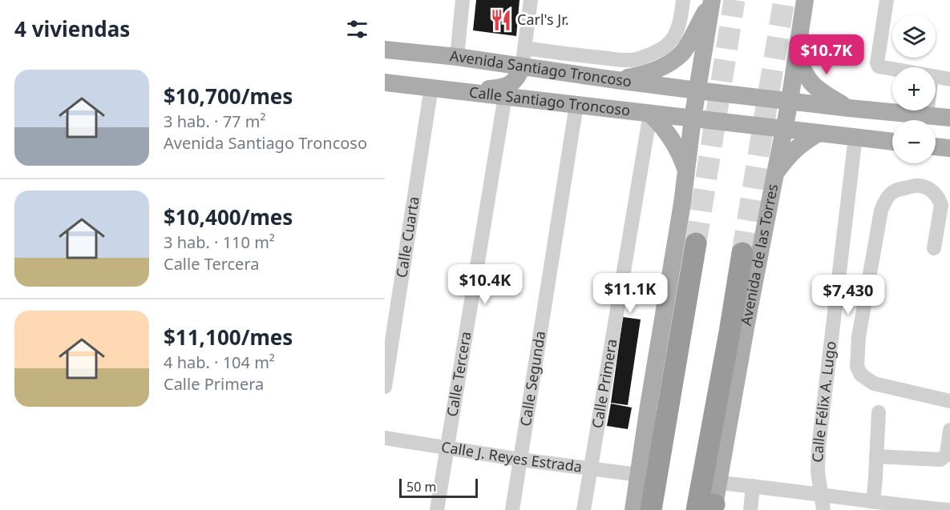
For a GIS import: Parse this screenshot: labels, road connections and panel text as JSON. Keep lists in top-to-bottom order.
{
  "streets": {
    "highway": ["Avenida de las Torres"],
    "main road": ["Avenida Santiago Troncoso", "Calle Santiago Troncoso"],
    "street": [
      "Calle Cuarta",
      "Calle Tercera",
      "Calle Segunda",
      "Calle Primera",
      "Calle Félix A. Lugo",
      "Calle J. Reyes Estrada"
    ]
  },
  "crossings": [
    ["Calle Santiago Troncoso", "Calle Cuarta"],
    ["Calle Santiago Troncoso", "Avenida de las Torres"],
    ["Calle Santiago Troncoso", "Calle Tercera"],
    ["Calle Santiago Troncoso", "Calle Segunda"],
    ["Calle Santiago Troncoso", "Calle Primera"],
    ["Calle Tercera", "Calle J. Reyes Estrada"],
    ["Calle Segunda", "Calle J. Reyes Estrada"],
    ["Calle Primera", "Calle J. Reyes Estrada"]
  ],
  "places": {
    "restaurant": ["Carl's Jr."]
  },
  "scale_bar": "50 m",
  "page": {
    "heading": "4 viviendas",
    "map_buttons": ["+", "−"],
    "price": [
      "$10.7K",
      "$10.4K",
      "$11.1K",
      "$7,430"
    ],
    "list": [
      {
        "name": "$10,700/mes",
        "note": "3 hab. · 77 m² · Avenida Santiago Troncoso"
      },
      {
        "name": "$10,400/mes",
        "note": "3 hab. · 110 m² · Calle Tercera"
      },
      {
        "name": "$11,100/mes",
        "note": "4 hab. · 104 m² · Calle Primera"
      }
    ],
    "scale": "50 m"
  }
}
